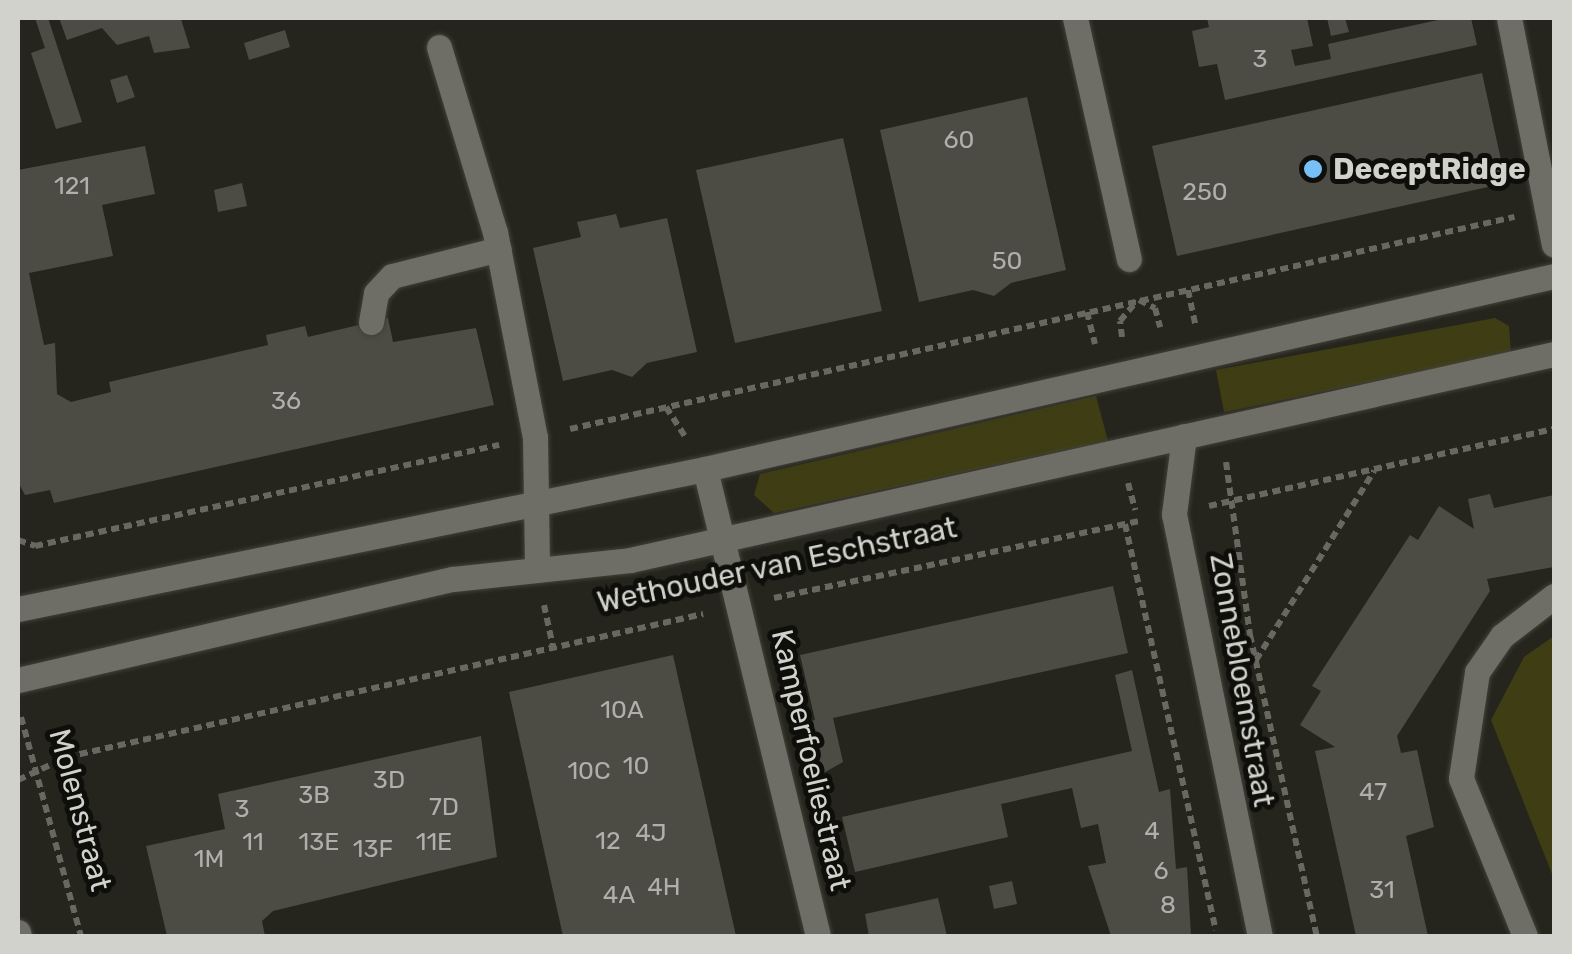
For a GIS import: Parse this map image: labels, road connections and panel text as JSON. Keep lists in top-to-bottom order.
{
  "streets": {
    "street": ["Wethouder van Eschstraat", "Zonnebloemstraat", "Kamperfoeliestraat"],
    "path": ["Molenstraat"]
  },
  "crossings": [
    ["Wethouder van Eschstraat", "Zonnebloemstraat"],
    ["Wethouder van Eschstraat", "Kamperfoeliestraat"],
    ["Wethouder van Eschstraat", "Molenstraat"]
  ],
  "places": ["DeceptRidge"],
  "house_numbers": [
    "3",
    "60",
    "121",
    "250",
    "50",
    "36",
    "10A",
    "10",
    "10C",
    "3D",
    "47",
    "3B",
    "7D",
    "3",
    "4",
    "4J",
    "12",
    "11",
    "13E",
    "11E",
    "13F",
    "1M",
    "6",
    "4H",
    "31",
    "4A",
    "8"
  ]
}
